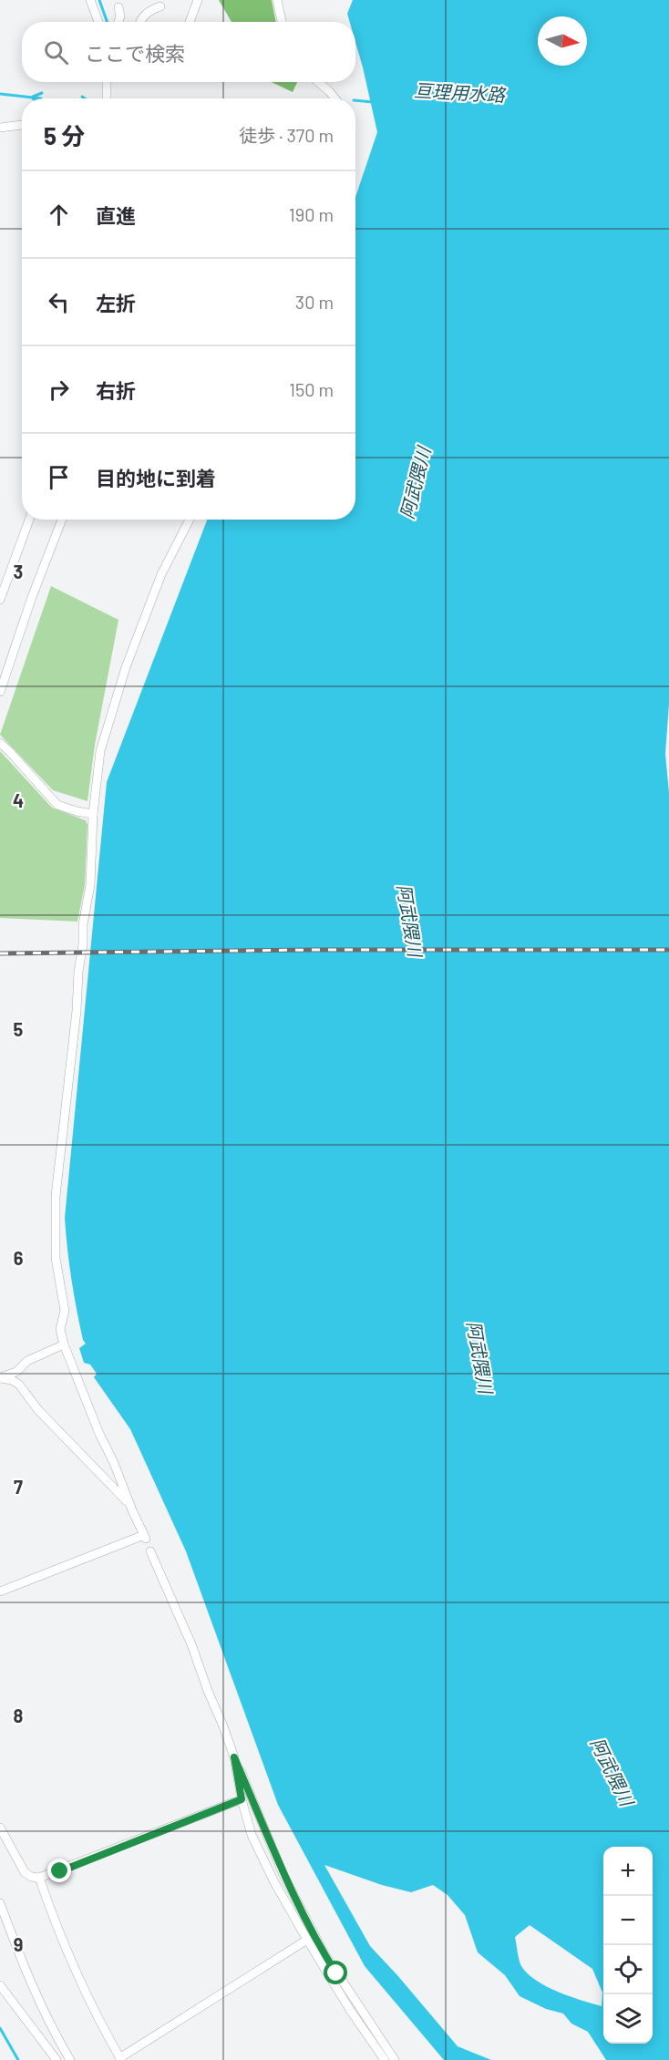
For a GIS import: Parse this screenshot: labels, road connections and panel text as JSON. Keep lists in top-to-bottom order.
{
  "water": ["亘理用水路", "阿武隈川"],
  "north": "right",
  "page": {
    "search": "ここで検索",
    "heading": ["5 分", "徒歩 · 370 m"],
    "list": [
      ["直進", "190 m"],
      ["左折", "30 m"],
      ["右折", "150 m"],
      "目的地に到着"
    ],
    "map_buttons": ["+", "−"]
  },
  "grid": {
    "rows": [
      "3",
      "4",
      "5",
      "6",
      "7",
      "8",
      "9"
    ]
  }
}
